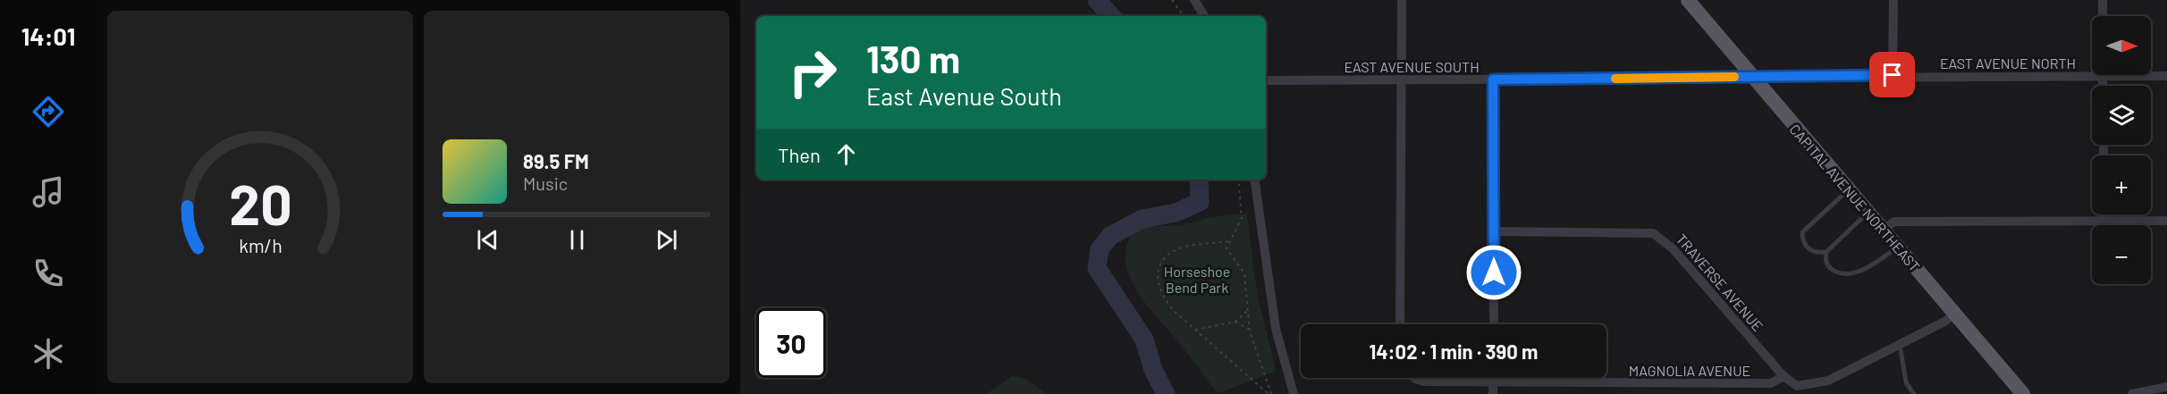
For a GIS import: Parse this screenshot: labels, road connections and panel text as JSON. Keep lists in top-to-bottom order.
{
  "streets": {
    "main road": ["CAPITAL AVENUE NORTHEAST"],
    "street": [
      "EAST AVENUE NORTH",
      "EAST AVENUE SOUTH",
      "TRAVERSE AVENUE",
      "MAGNOLIA AVENUE"
    ]
  },
  "crossings": [
    ["EAST AVENUE NORTH", "EAST AVENUE SOUTH"],
    ["EAST AVENUE NORTH", "CAPITAL AVENUE NORTHEAST"],
    ["EAST AVENUE SOUTH", "CAPITAL AVENUE NORTHEAST"],
    ["TRAVERSE AVENUE", "MAGNOLIA AVENUE"]
  ],
  "parks": ["Horseshoe Bend Park"],
  "north": "right",
  "page": {
    "tabs": "14:01",
    "map_buttons": ["+", "−"],
    "turn": ["130 m", "East Avenue South"],
    "then": "Then",
    "song": ["89.5 FM", "Music"],
    "limit": "30",
    "trip": "14:02 · 1 min · 390 m",
    "gauge": ["20", "km/h"]
  }
}
